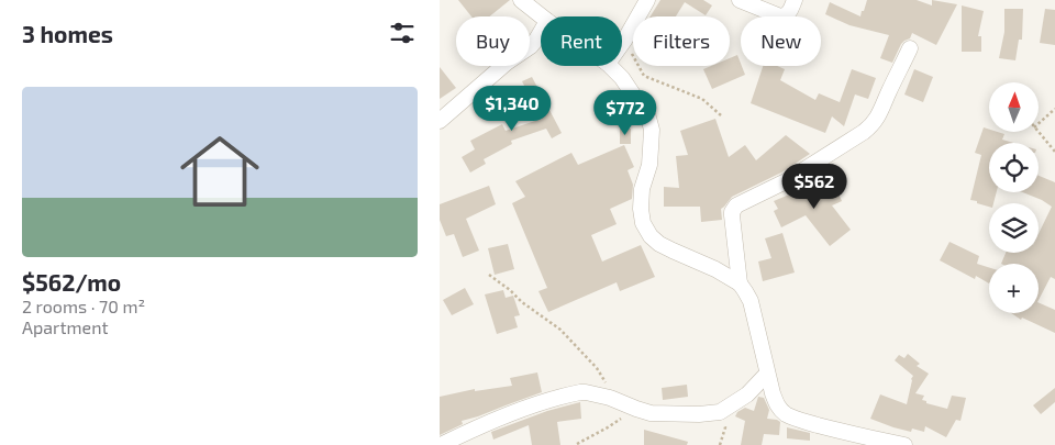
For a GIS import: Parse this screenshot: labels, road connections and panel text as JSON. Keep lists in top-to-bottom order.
{
  "north": "top",
  "page": {
    "heading": "3 homes",
    "chip": [
      "Buy",
      "Rent",
      "Filters",
      "New"
    ],
    "list": [
      {
        "name": "$562/mo",
        "note": "2 rooms · 70 m² · Apartment"
      }
    ],
    "map_buttons": "+",
    "price": ["$1,340", "$772", "$562"]
  }
}
